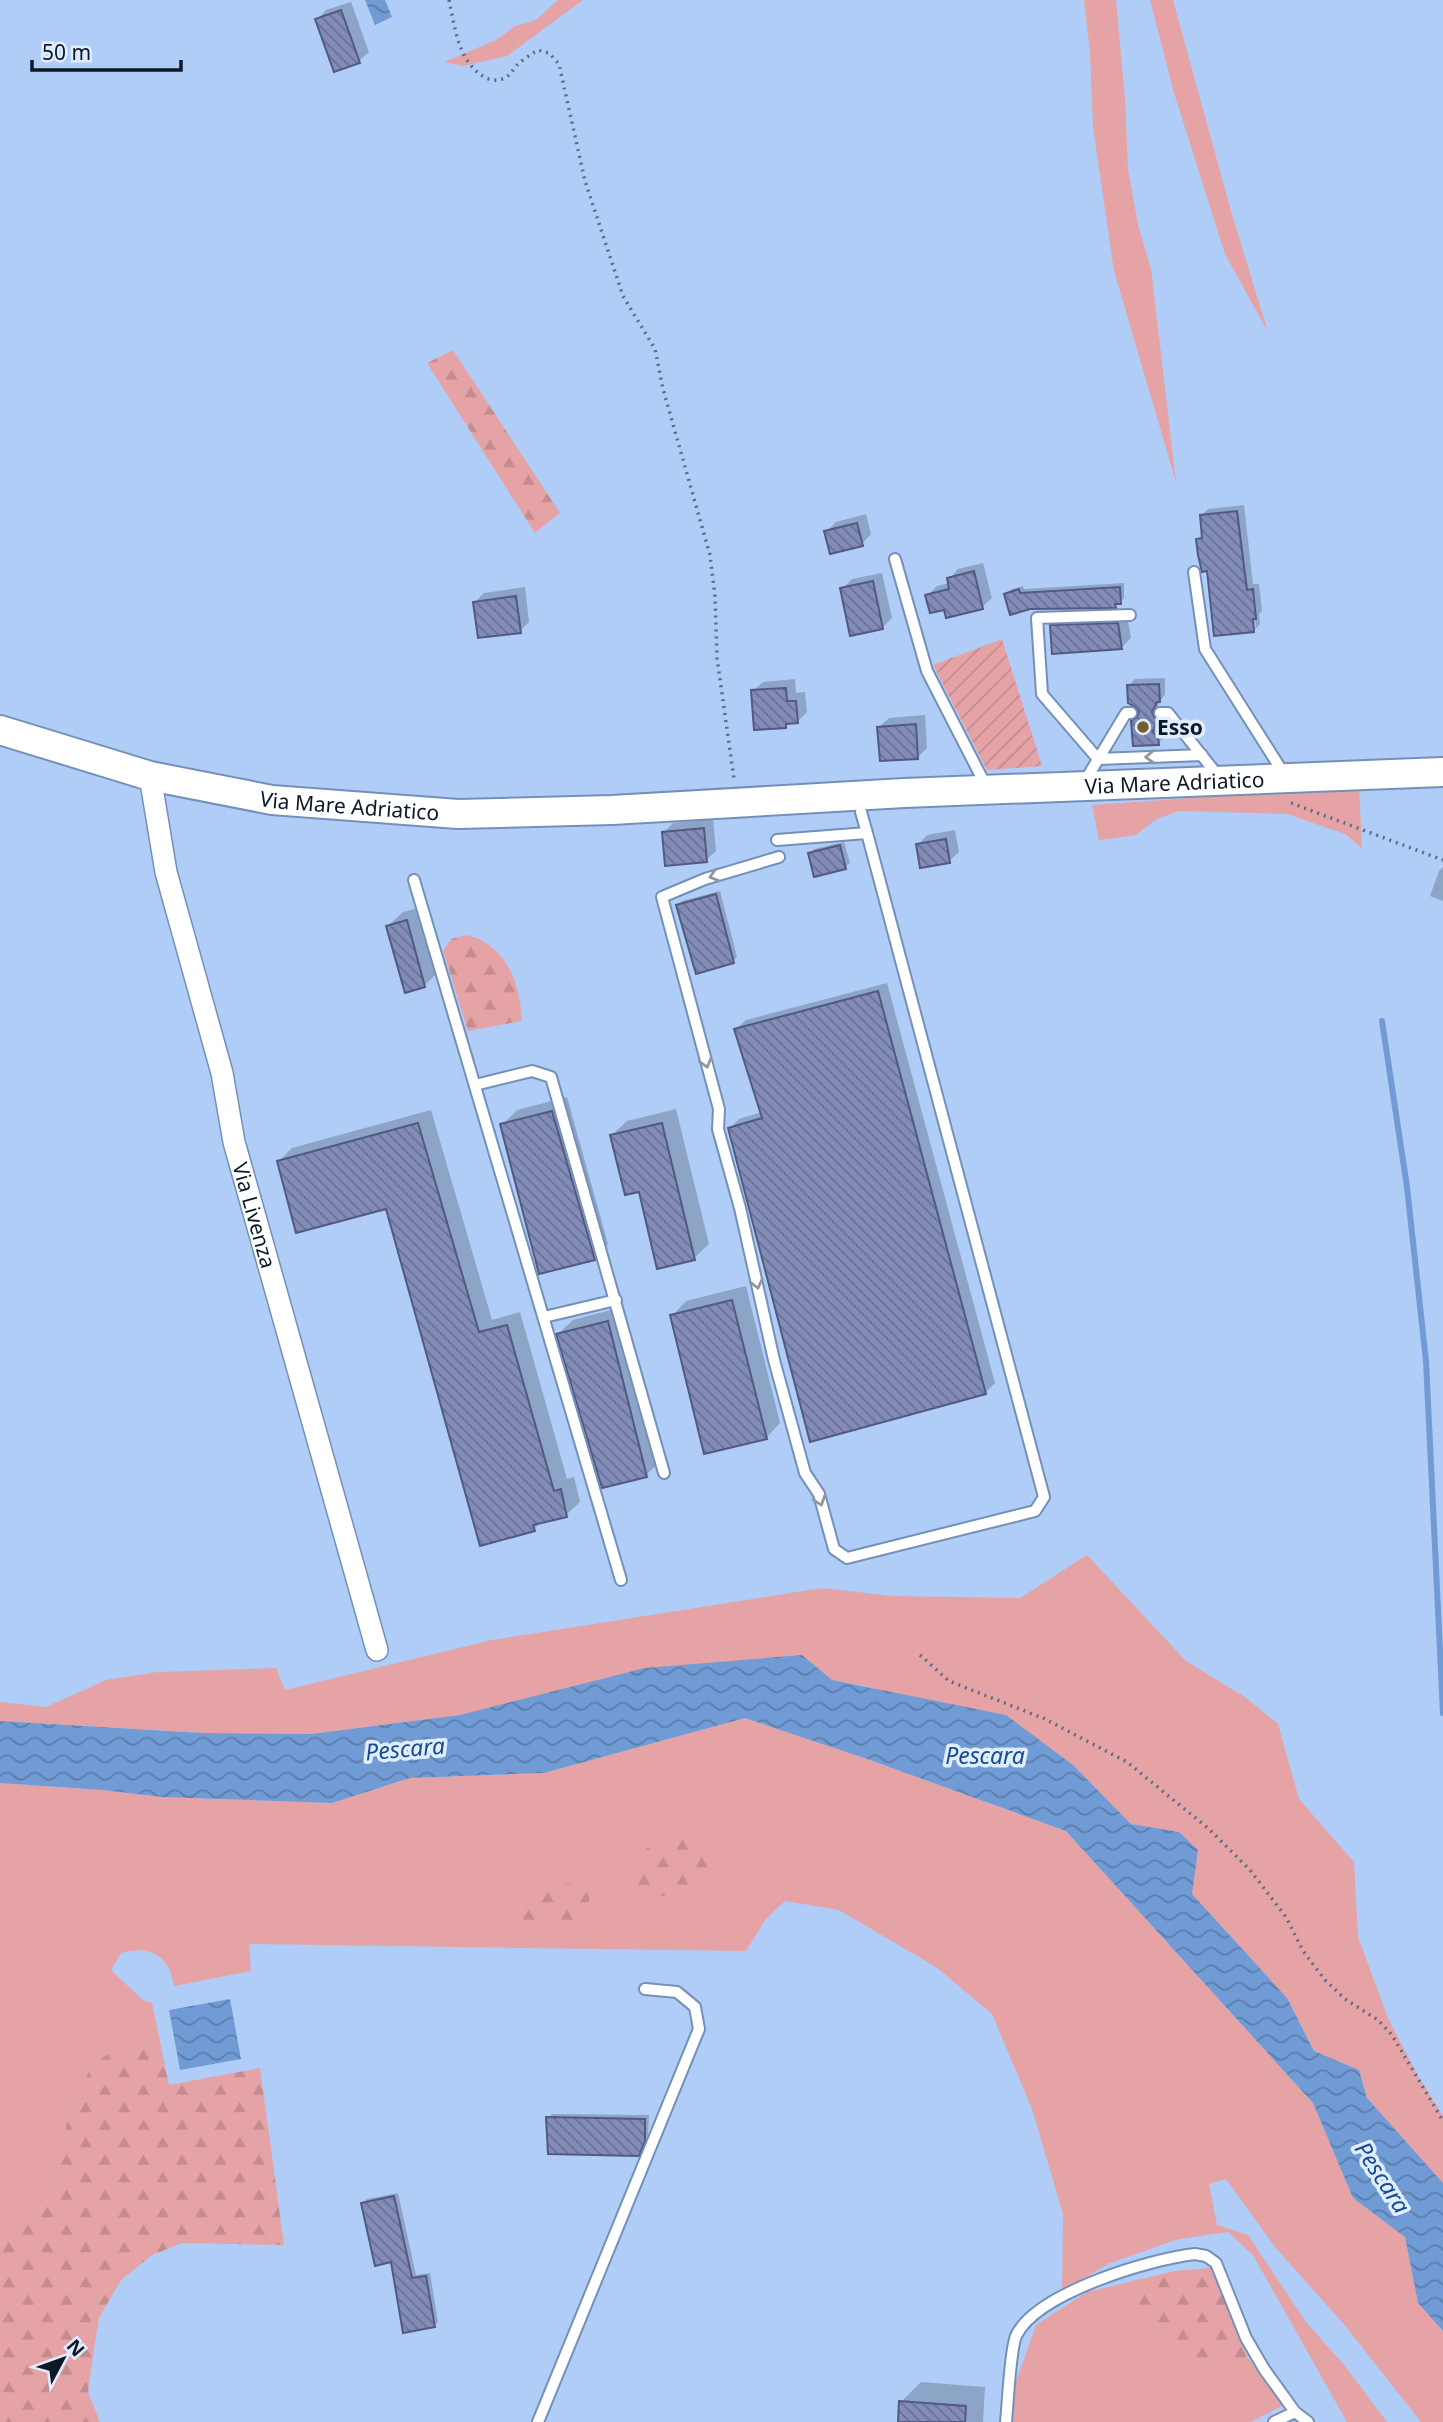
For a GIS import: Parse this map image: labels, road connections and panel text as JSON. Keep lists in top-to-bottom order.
{
  "streets": {
    "main road": ["Via Mare Adriatico"],
    "street": ["Via Livenza"]
  },
  "crossings": [
    ["Via Mare Adriatico", "Via Livenza"]
  ],
  "water": ["Pescara"],
  "places": ["Esso"],
  "scale_bar": "50 m",
  "north": "top right"
}
